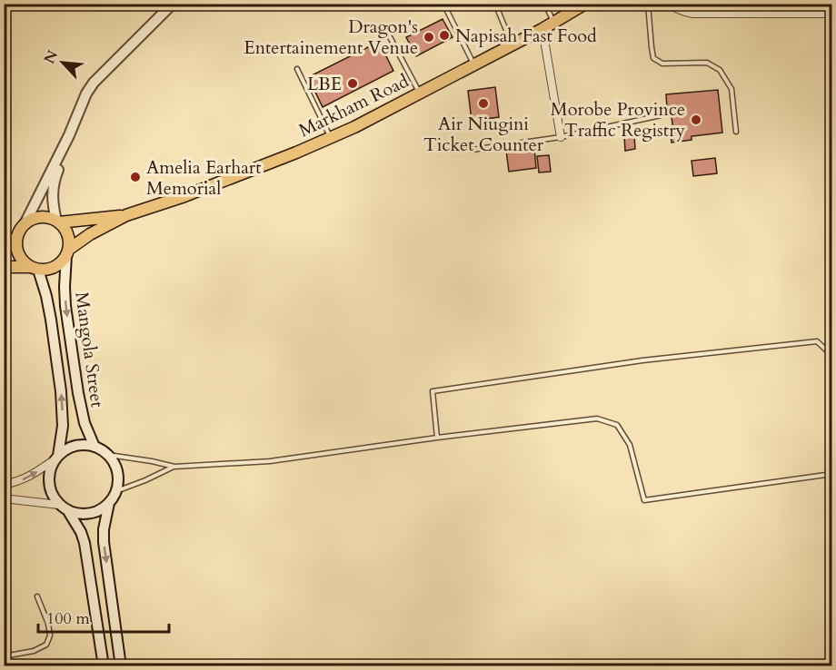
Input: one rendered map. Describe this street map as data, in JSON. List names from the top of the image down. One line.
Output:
{"streets":{"main road":["Markham Road","Mangola Street"]},"crossings":[["Markham Road","Mangola Street"]],"places":["Napisah Fast Food","Dragon's Entertainement Venue","LBE","Air Niugini Ticket Counter","Morobe Province Traffic Registry","Amelia Earhart Memorial"],"scale_bar":"100 m","north":"top left"}
